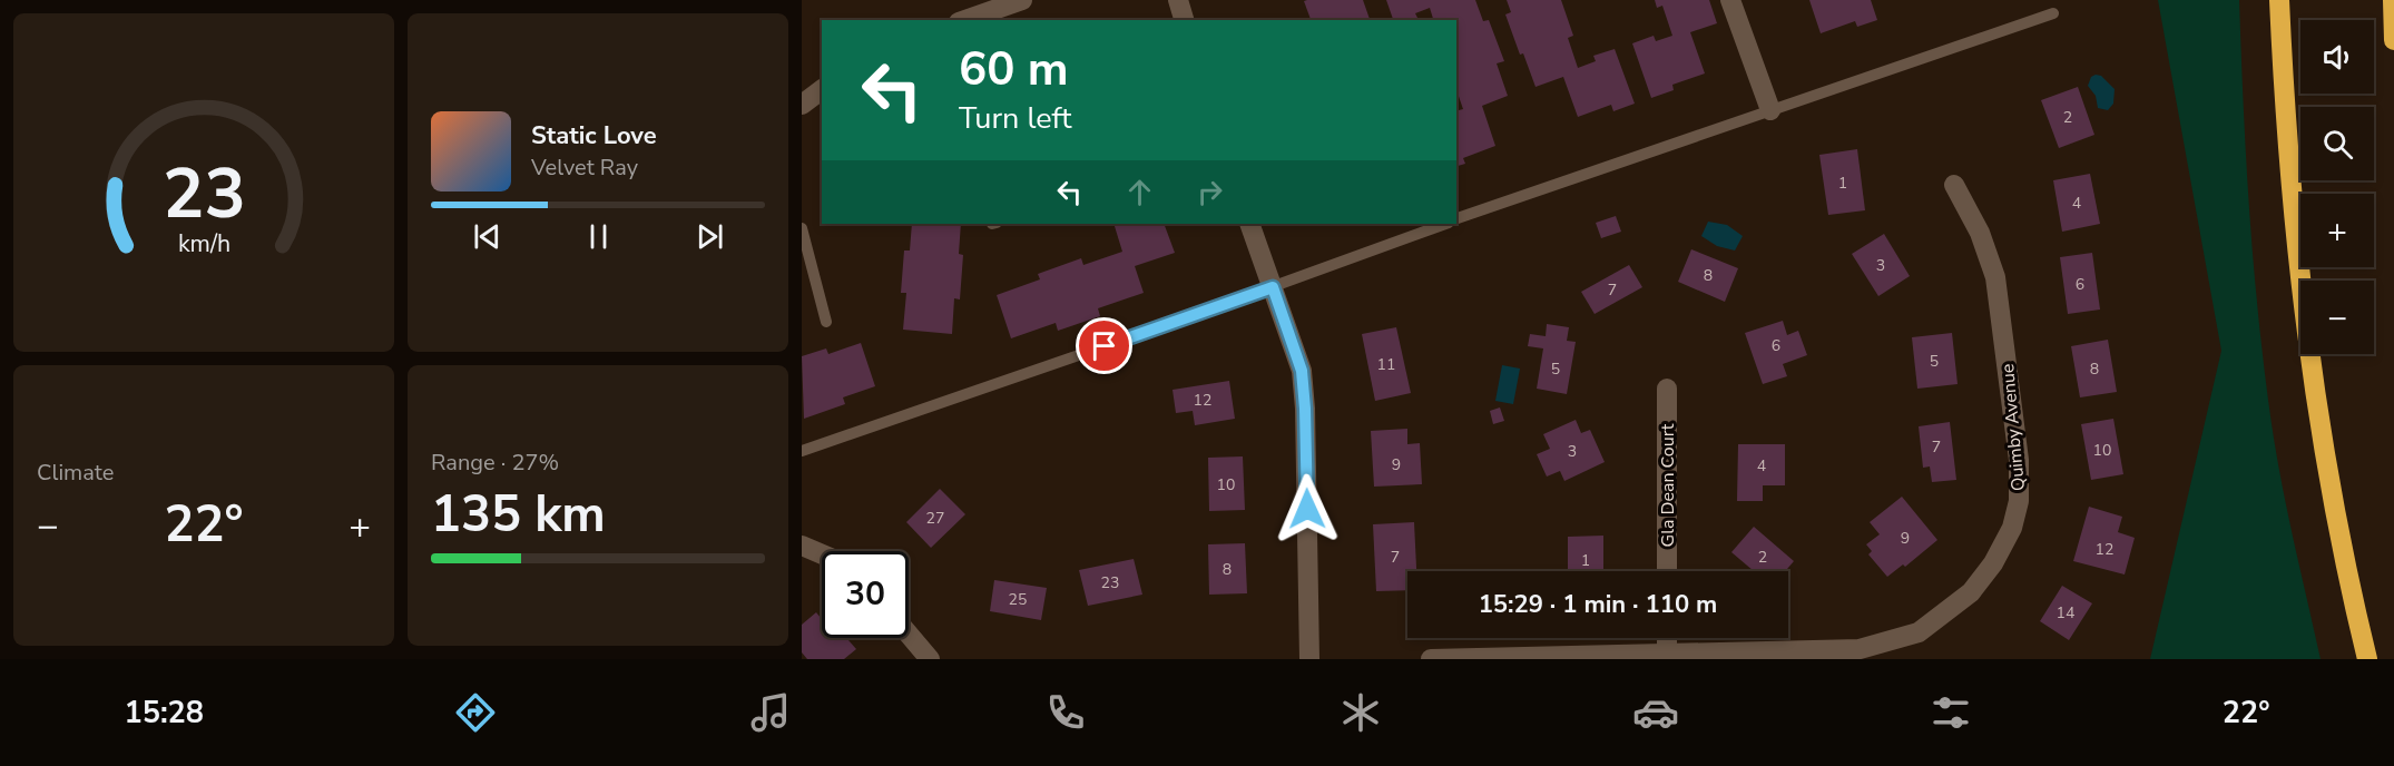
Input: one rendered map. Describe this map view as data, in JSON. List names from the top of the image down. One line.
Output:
{"streets":{"street":["Quimby Avenue","Gla Dean Court"]},"house_numbers":["2","1","4","3","8","6","7","6","5","11","5","8","12","7","10","3","9","4","10","27","9","12","7","2","1","8","23","25","14"],"page":{"map_buttons":["+","−"],"turn":["60 m","Turn left"],"song":["Static Love","Velvet Ray"],"tile":["Climate",["Range · 27%","135 km"]],"heat":["−","22°","+"],"limit":"30","trip":"15:29 · 1 min · 110 m","tabs":["15:28","22°"],"gauge":["23","km/h"]}}
